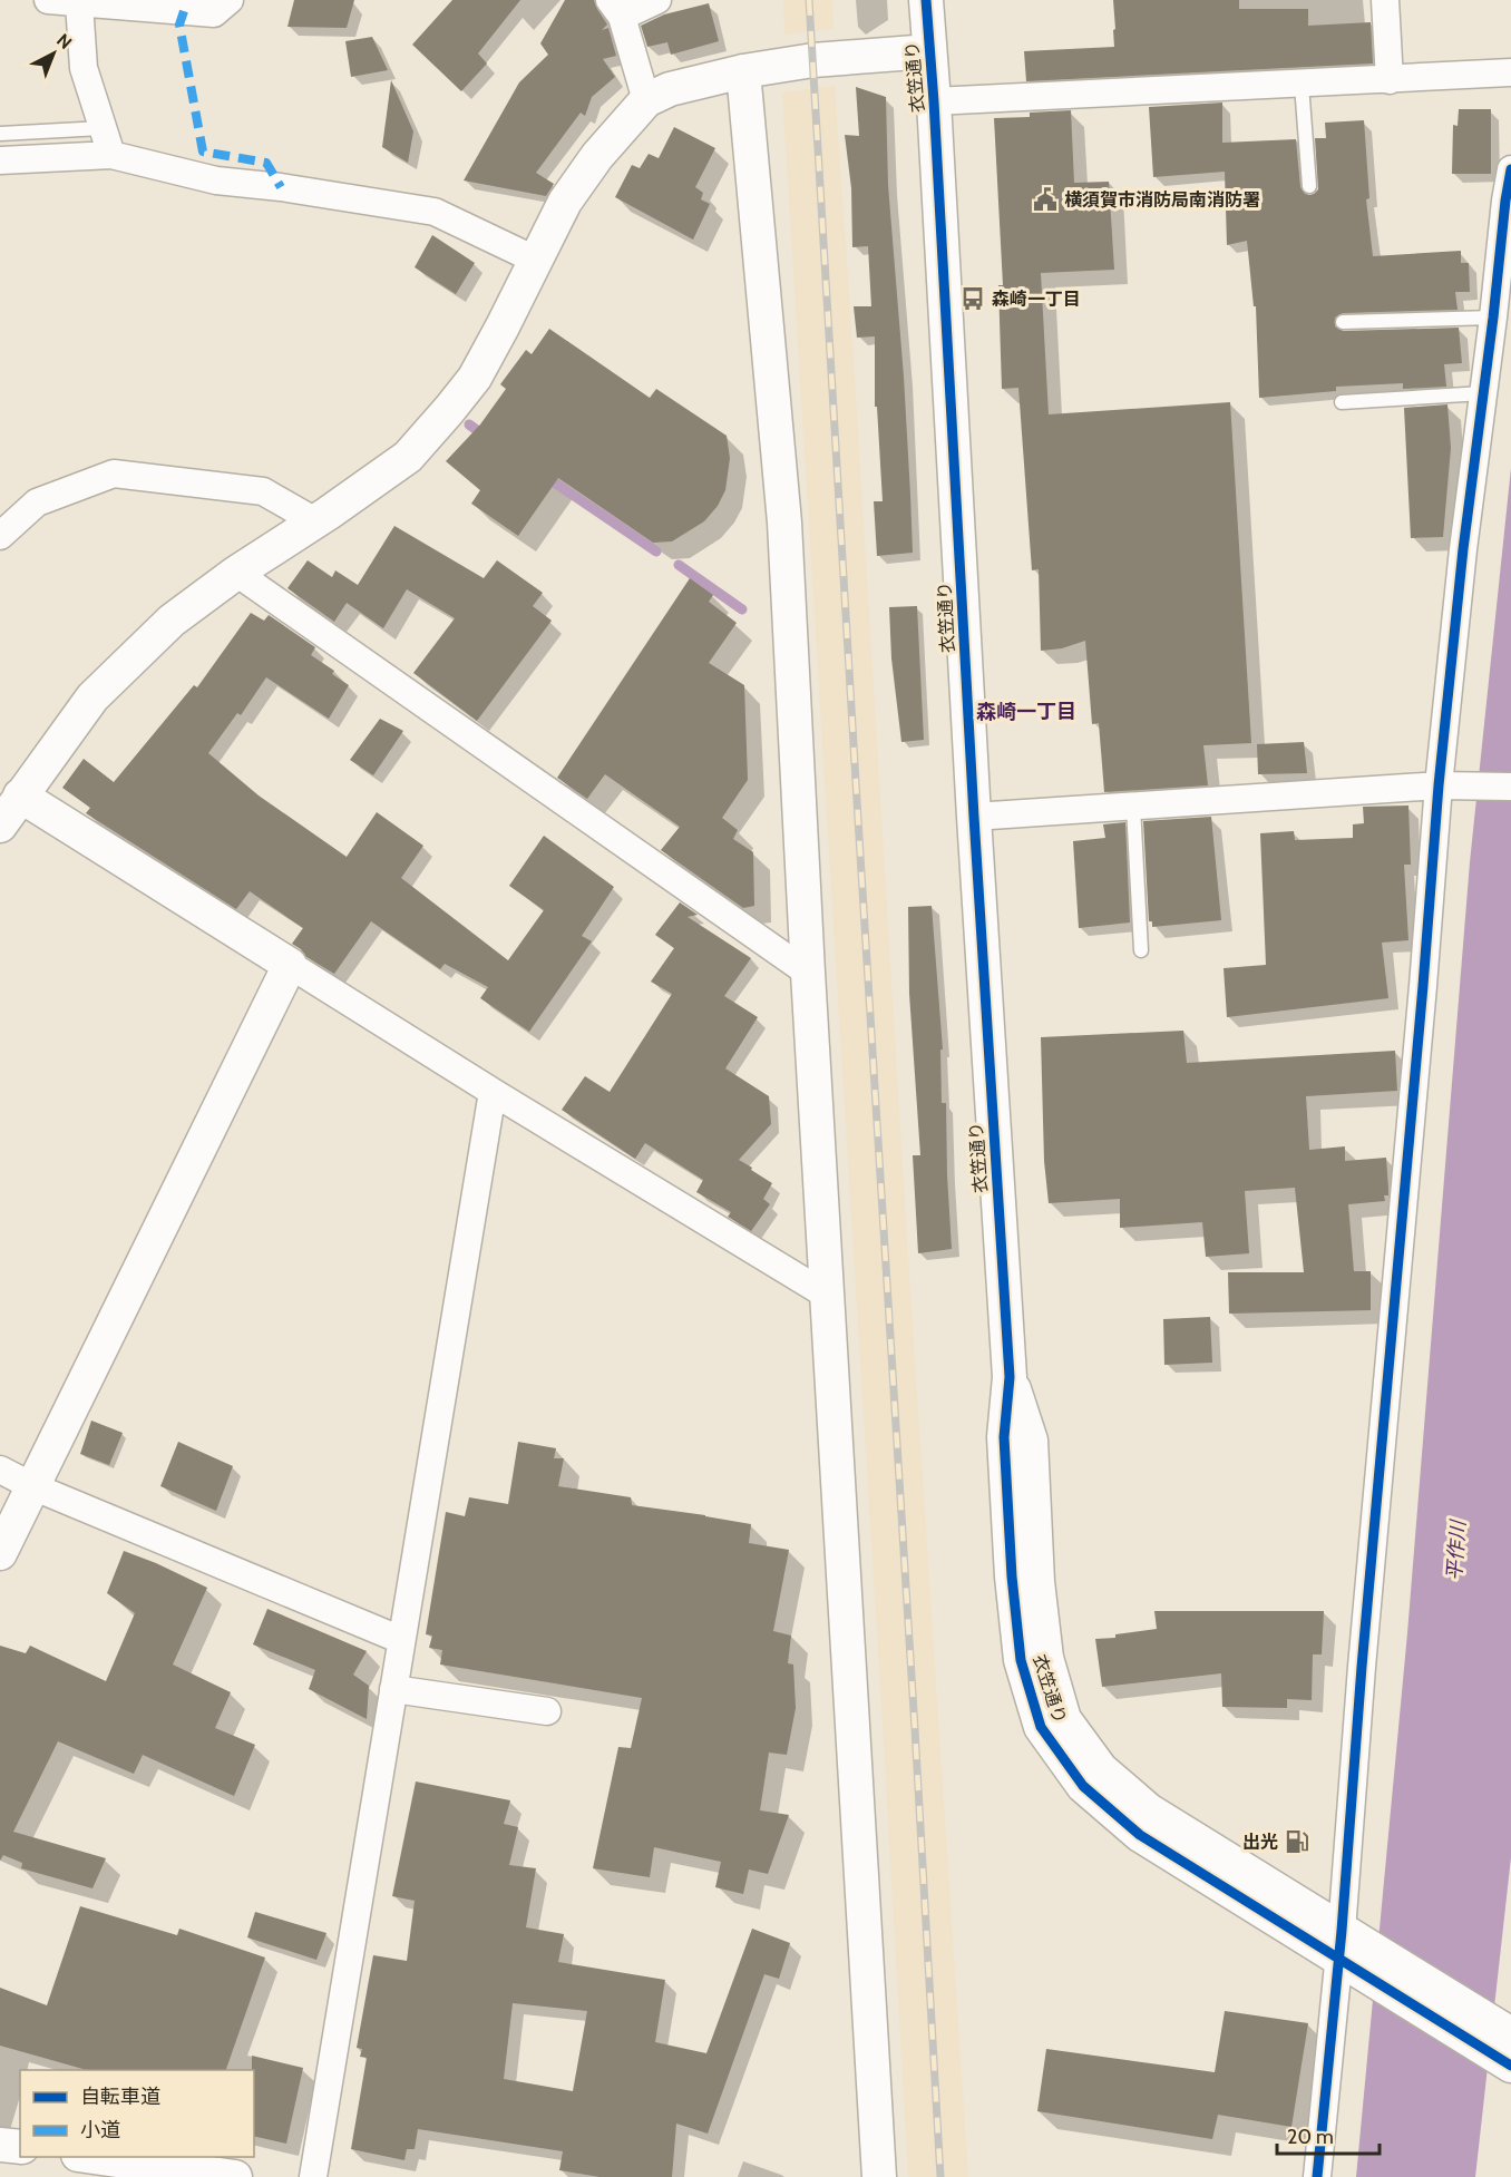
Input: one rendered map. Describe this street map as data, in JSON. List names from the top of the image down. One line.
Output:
{"streets":{"street":["衣笠通り"]},"districts":["森崎一丁目"],"water":["平作川"],"places":{"public building":["横須賀市消防局南消防署"],"bus stop":["森崎一丁目"],"fuel station":["出光"]},"legend":["自転車道","小道"],"scale_bar":"20 m","north":"top right"}
